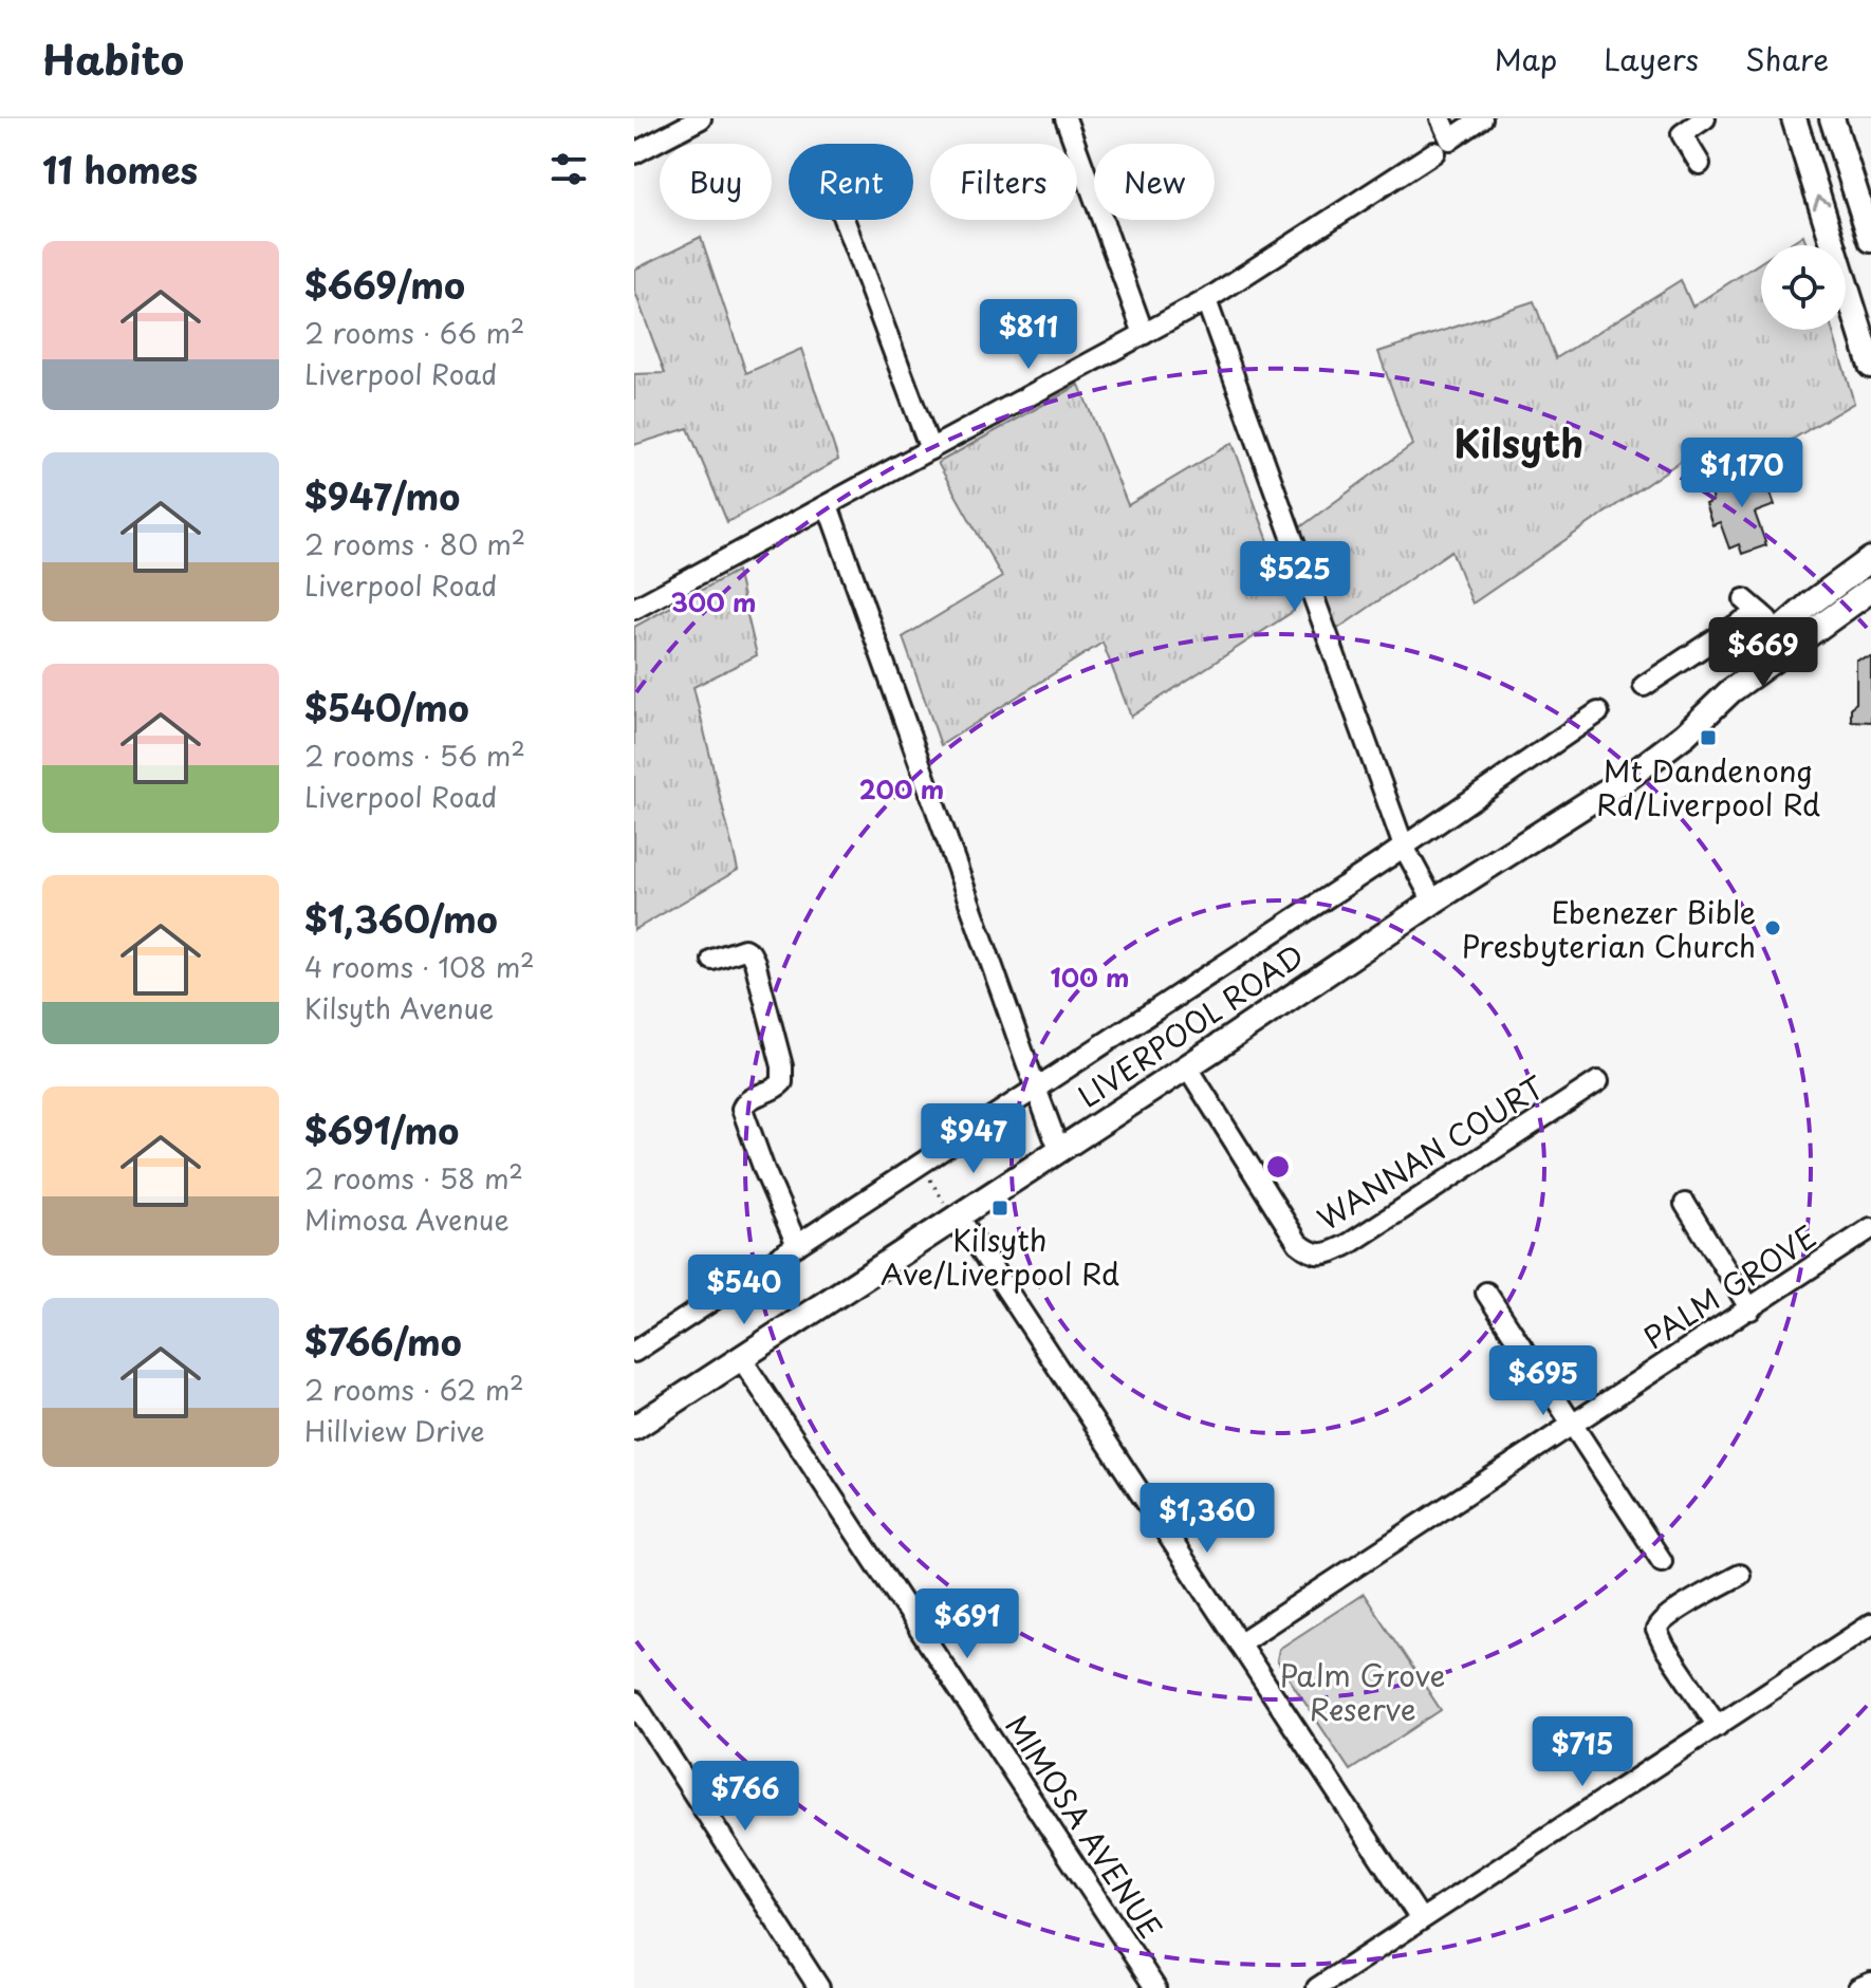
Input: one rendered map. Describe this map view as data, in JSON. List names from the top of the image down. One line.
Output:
{"streets":{"main road":["LIVERPOOL ROAD"],"street":["WANNAN COURT","PALM GROVE","MIMOSA AVENUE"]},"crossings":[["LIVERPOOL ROAD","WANNAN COURT"],["LIVERPOOL ROAD","MIMOSA AVENUE"]],"districts":["Kilsyth"],"parks":["Palm Grove Reserve"],"places":{"transit":["Mt Dandenong Rd/Liverpool Rd","Kilsyth Ave/Liverpool Rd"],"other":["Ebenezer Bible Presbyterian Church"]},"page":{"header":"Habito","nav":["Map","Layers","Share"],"heading":"11 homes","chip":["Buy","Rent","Filters","New"],"list":[{"name":"$669/mo","note":"2 rooms · 66 m² · Liverpool Road"},{"name":"$947/mo","note":"2 rooms · 80 m² · Liverpool Road"},{"name":"$540/mo","note":"2 rooms · 56 m² · Liverpool Road"},{"name":"$1,360/mo","note":"4 rooms · 108 m² · Kilsyth Avenue"},{"name":"$691/mo","note":"2 rooms · 58 m² · Mimosa Avenue"},{"name":"$766/mo","note":"2 rooms · 62 m² · Hillview Drive"}],"price":["$811","$1,170","$525","$669","$947","$540","$695","$1,360","$691","$715","$766"]},"rings":["300 m","200 m","100 m"]}
